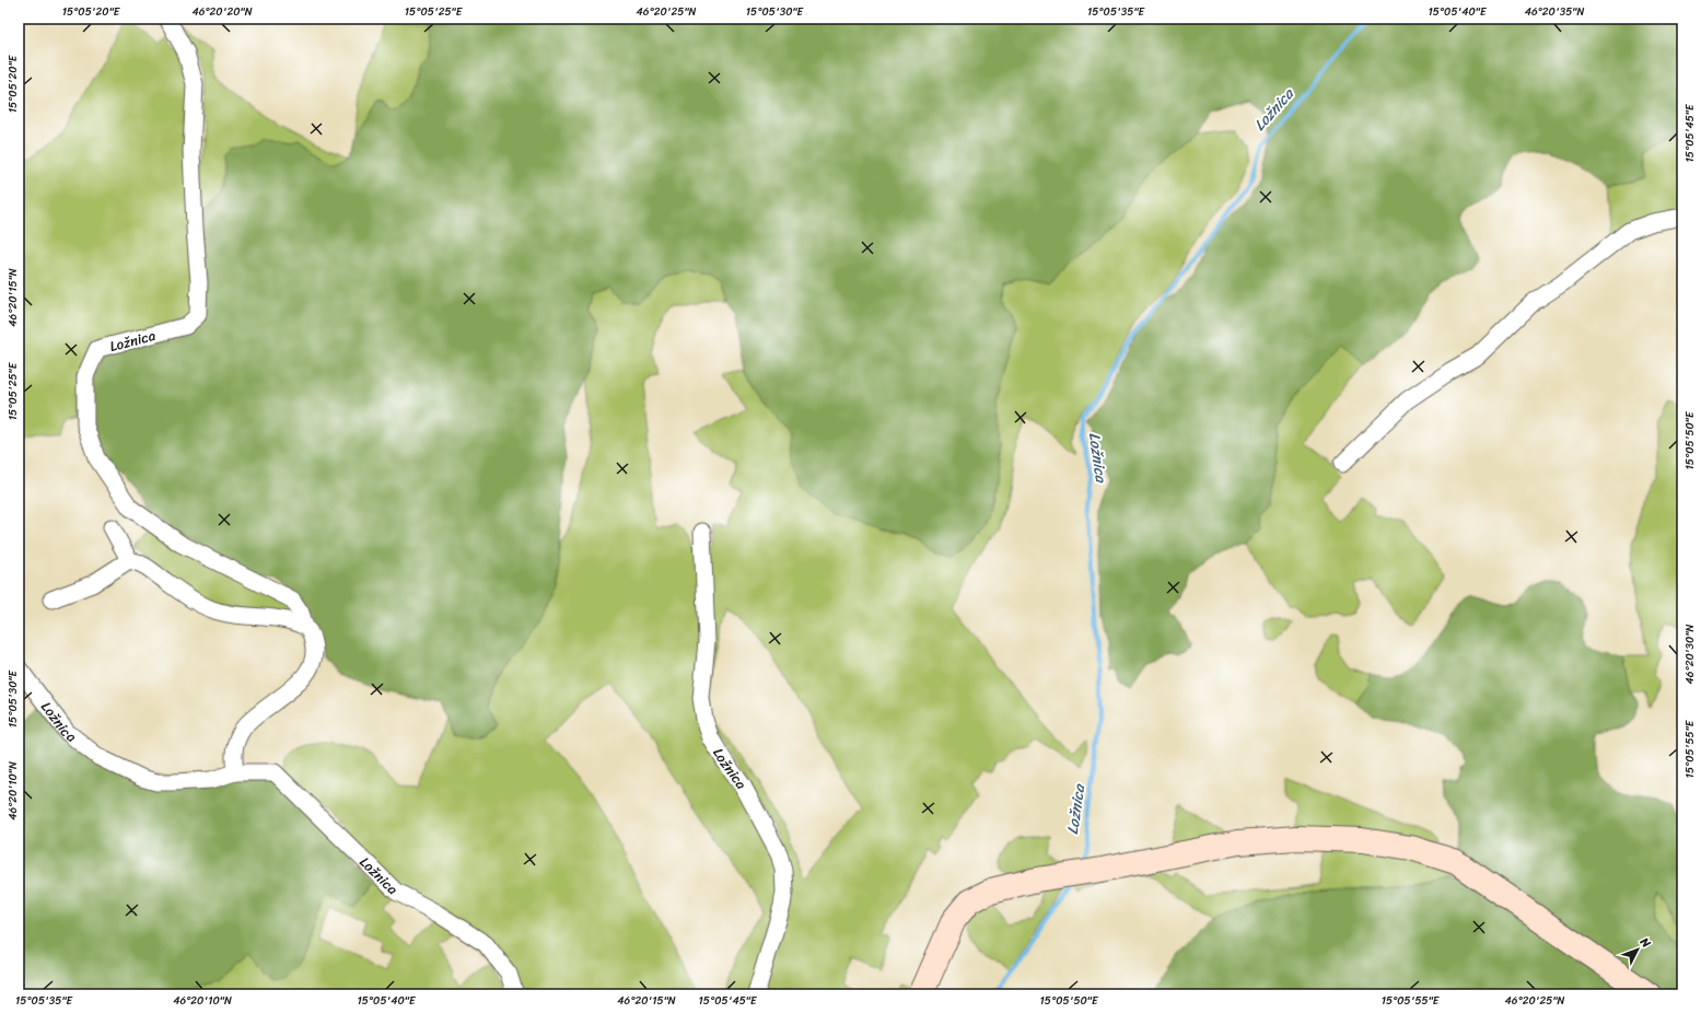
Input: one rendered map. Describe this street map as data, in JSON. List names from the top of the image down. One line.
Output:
{"streets":{"street":["Ložnica"]},"water":["Ložnica"],"north":"top right","coordinates":["15°05'20\"E","46°20'20\"N","15°05'25\"E","46°20'25\"N","15°05'30\"E","15°05'35\"E","15°05'40\"E","46°20'35\"N","15°05'45\"E","46°20'15\"N","15°05'50\"E","46°20'30\"N","15°05'55\"E","46°20'10\"N"]}
